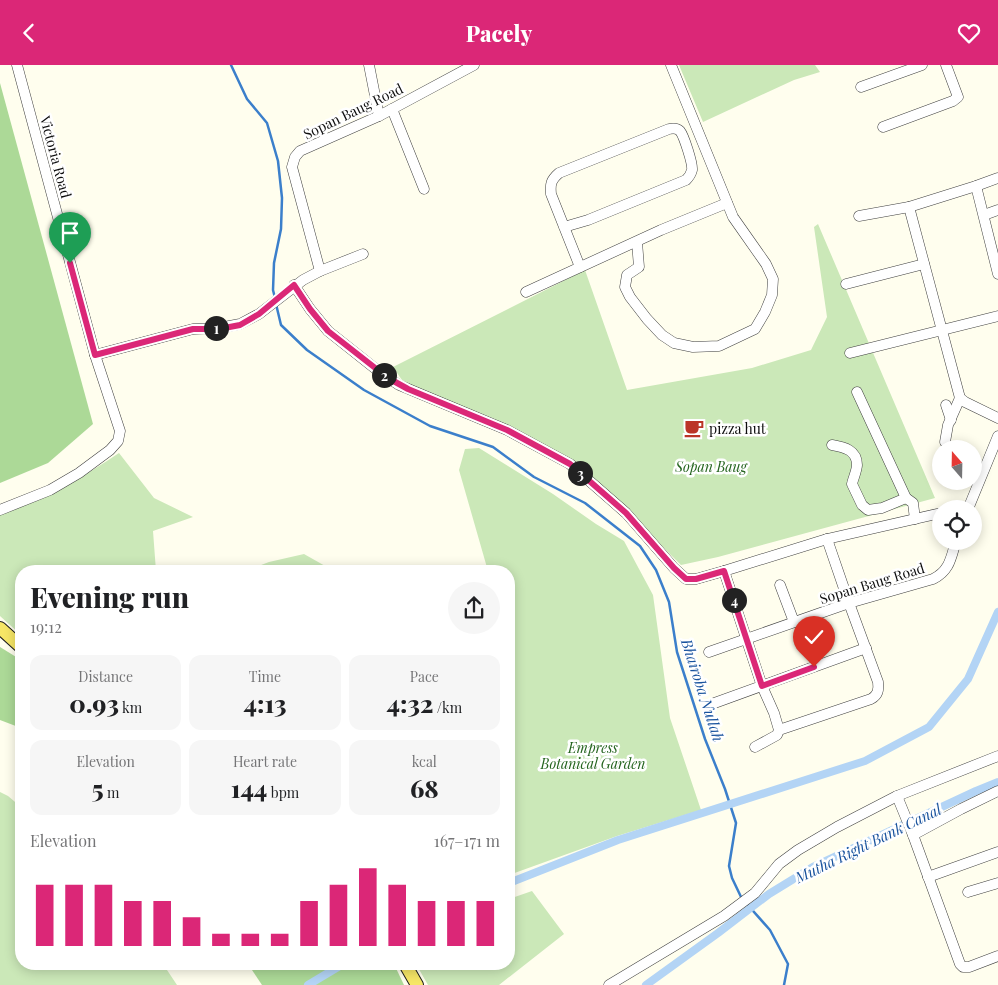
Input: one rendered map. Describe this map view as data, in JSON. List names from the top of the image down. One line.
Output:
{"streets":{"street":["Sopan Baug Road","Victoria Road"]},"water":["Bhairoba Nullah","Mutha Right Bank Canal"],"parks":["Sopan Baug","Empress Botanical Garden"],"places":{"cafe":["pizza hut"]},"north":"top","page":{"header":"Pacely","pins":["1","2","3","4"],"heading":["Evening run","19:12"],"stats":[["Distance","0.93 km"],["Time","4:13"],["Pace","4:32 /km"],["Elevation","5 m"],["Heart rate","144 bpm"],["kcal","68"]],"chart":["Elevation","167–171 m"]}}
